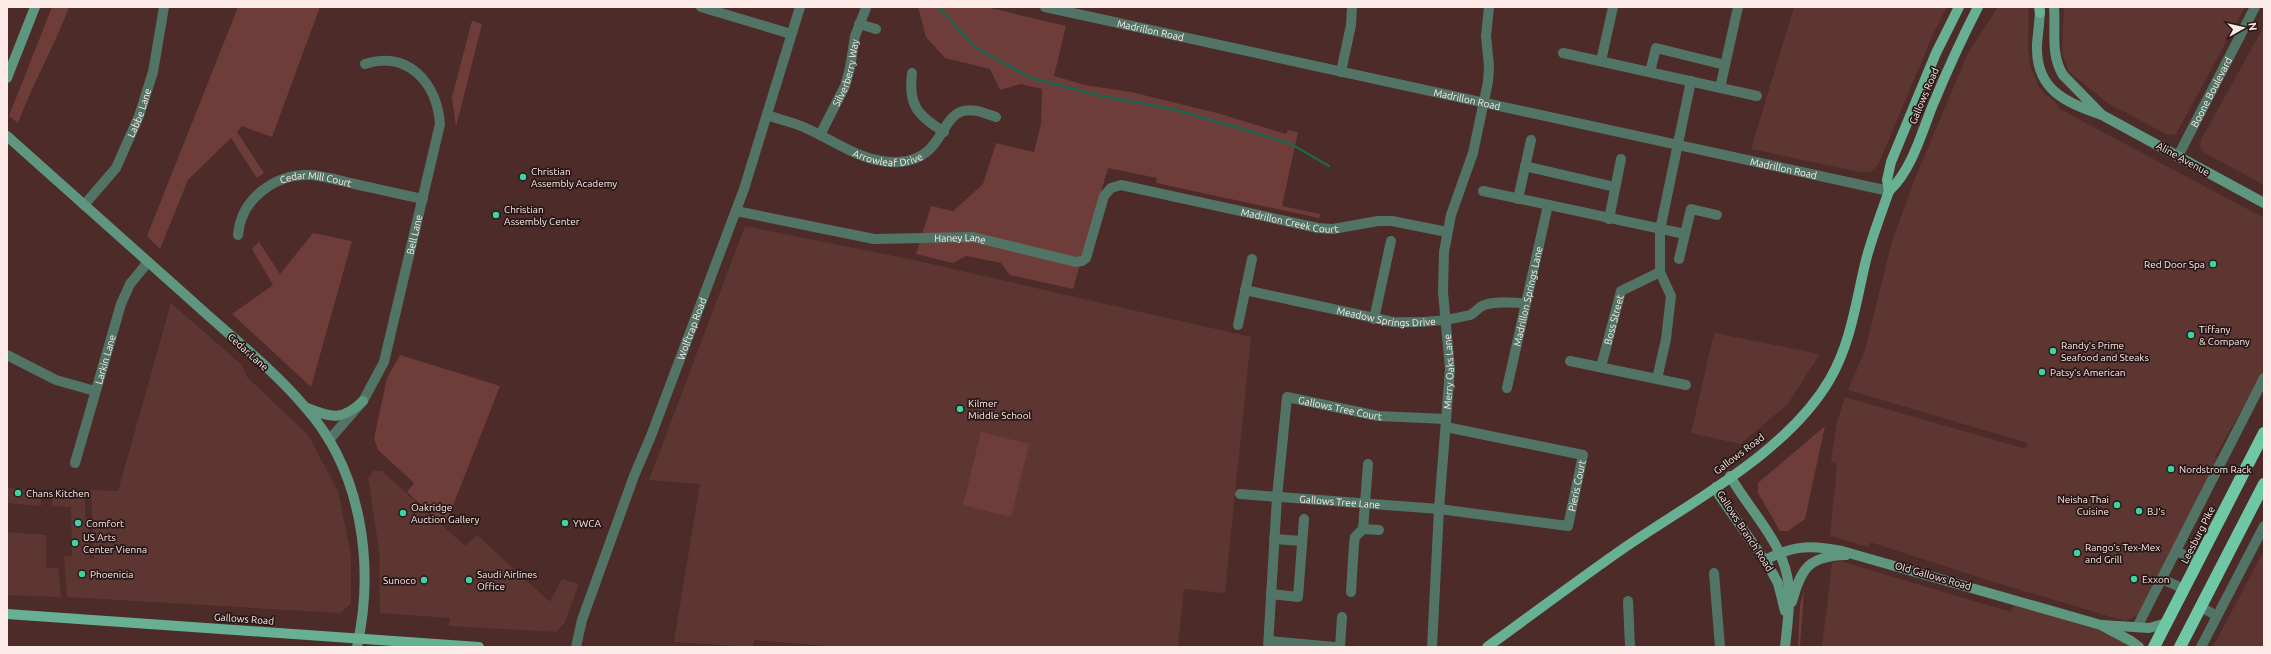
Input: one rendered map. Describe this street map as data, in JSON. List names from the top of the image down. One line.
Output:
{"streets":{"highway":["Leesburg Pike"],"main road":["Gallows Road"],"street":["Madrillon Road","Silverberry Way","Boone Boulevard","Labbe Lane","Arrowleaf Drive","Aline Avenue","Cedar Mill Court","Madrillon Creek Court","Bell Lane","Haney Lane","Madrillon Springs Lane","Meadow Springs Drive","Boss Street","Wolftrap Road","Cedar Lane","Larkin Lane","Merry Oaks Lane","Gallows Tree Court","Pieris Court","Gallows Tree Lane","Gallows Branch Road","Old Gallows Road"]},"crossings":[["Madrillon Road","Gallows Road"],["Madrillon Road","Merry Oaks Lane"],["Silverberry Way","Arrowleaf Drive"],["Boone Boulevard","Aline Avenue"],["Gallows Road","Cedar Lane"],["Gallows Road","Gallows Branch Road"],["Labbe Lane","Cedar Lane"],["Arrowleaf Drive","Wolftrap Road"],["Cedar Mill Court","Bell Lane"],["Madrillon Creek Court","Haney Lane"],["Madrillon Creek Court","Merry Oaks Lane"],["Bell Lane","Cedar Lane"],["Haney Lane","Wolftrap Road"],["Madrillon Springs Lane","Meadow Springs Drive"],["Meadow Springs Drive","Merry Oaks Lane"],["Cedar Lane","Larkin Lane"],["Merry Oaks Lane","Gallows Tree Court"],["Merry Oaks Lane","Pieris Court"],["Merry Oaks Lane","Gallows Tree Lane"],["Gallows Tree Court","Pieris Court"],["Gallows Tree Court","Gallows Tree Lane"],["Pieris Court","Gallows Tree Lane"],["Gallows Branch Road","Old Gallows Road"],["Leesburg Pike","Old Gallows Road"]],"places":["Christian Assembly Academy","Christian Assembly Center","Red Door Spa","Tiffany & Company","Randy's Prime Seafood and Steaks","Patsy's American","Kilmer Middle School","Nordstrom Rack","Chans Kitchen","Neisha Thai Cuisine","BJ's","Oakridge Auction Gallery","Comfort","YWCA","US Arts Center Vienna","Rango's Tex-Mex and Grill","Phoenicia","Exxon","Sunoco","Saudi Airlines Office"],"north":"right"}
